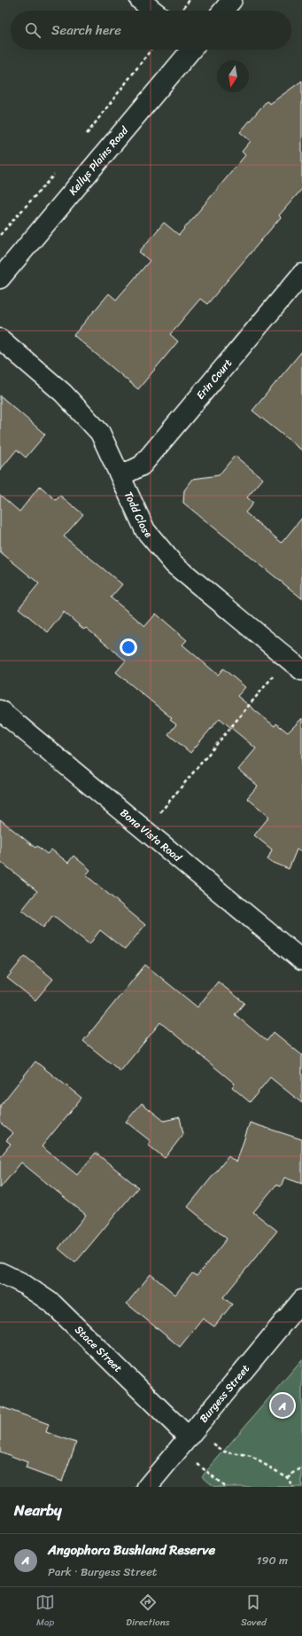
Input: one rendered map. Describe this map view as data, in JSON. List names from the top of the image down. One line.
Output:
{"streets":{"street":["Kellys Plains Road","Erin Court","Todd Close","Bona Vista Road","Stace Street","Burgess Street"]},"crossings":[["Erin Court","Todd Close"],["Stace Street","Burgess Street"]],"north":"bottom","page":{"search":"Search here","pins":"A","heading":"Nearby","list":[{"mark":"A","name":"Angophora Bushland Reserve","note":"Park · Burgess Street","value":"190 m"}],"nav":["Map","Directions","Saved"]}}
